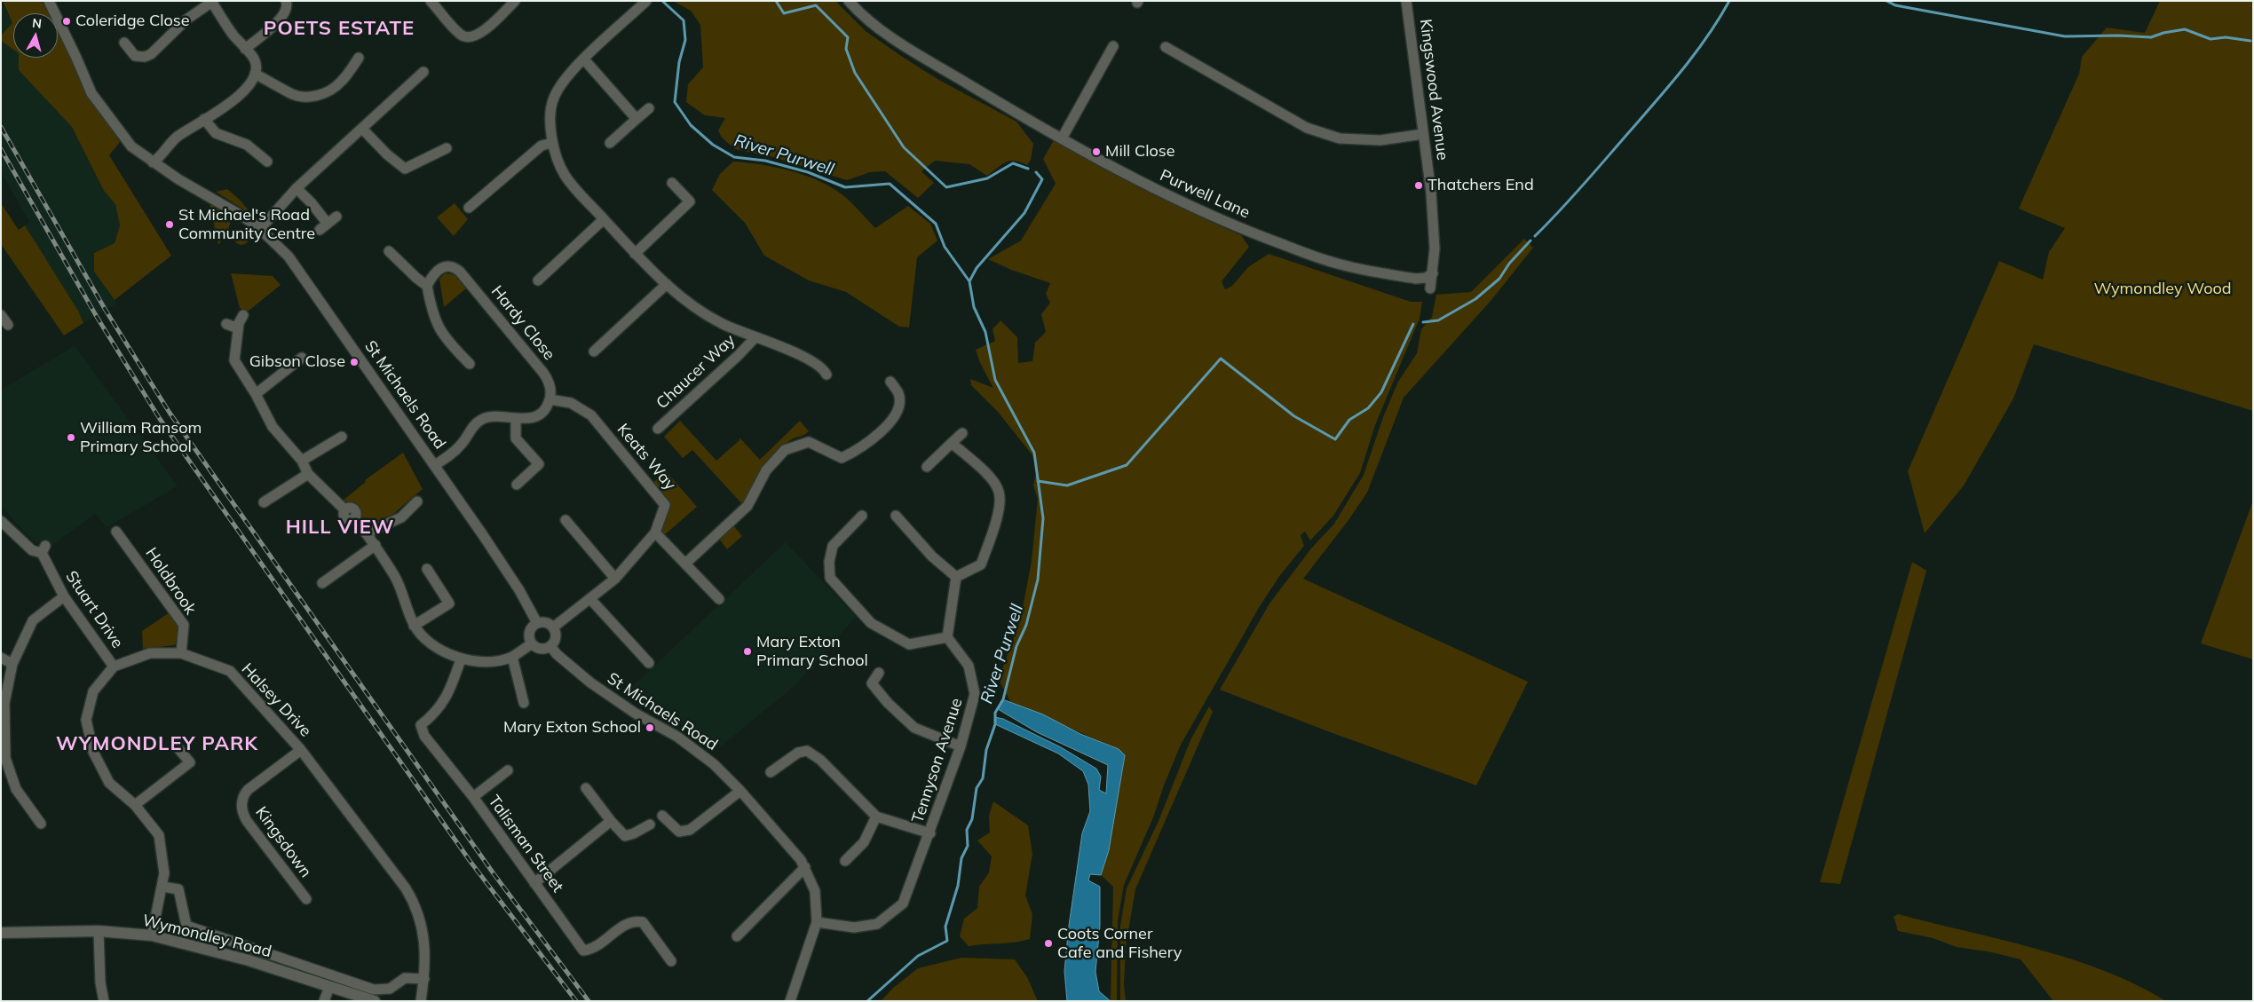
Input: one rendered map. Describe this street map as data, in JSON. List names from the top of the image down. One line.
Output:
{"streets":{"street":["Kingswood Avenue","Purwell Lane","Hardy Close","Chaucer Way","St Michaels Road","Keats Way","Holdbrook","Stuart Drive","Halsey Drive","Tennyson Avenue","Kingsdown","Talisman Street","Wymondley Road"]},"crossings":[["Kingswood Avenue","Purwell Lane"],["Hardy Close","Keats Way"],["St Michaels Road","Keats Way"],["St Michaels Road","Tennyson Avenue"],["Holdbrook","Halsey Drive"],["Stuart Drive","Halsey Drive"],["Halsey Drive","Kingsdown"],["Halsey Drive","Wymondley Road"]],"districts":["POETS ESTATE","HILL VIEW","WYMONDLEY PARK"],"water":["River Purwell"],"parks":["Wymondley Wood"],"places":["Coleridge Close","Mill Close","Thatchers End","St Michael's Road Community Centre","Gibson Close","William Ransom Primary School","Mary Exton Primary School","Mary Exton School","Coots Corner Cafe and Fishery"],"north":"top"}
